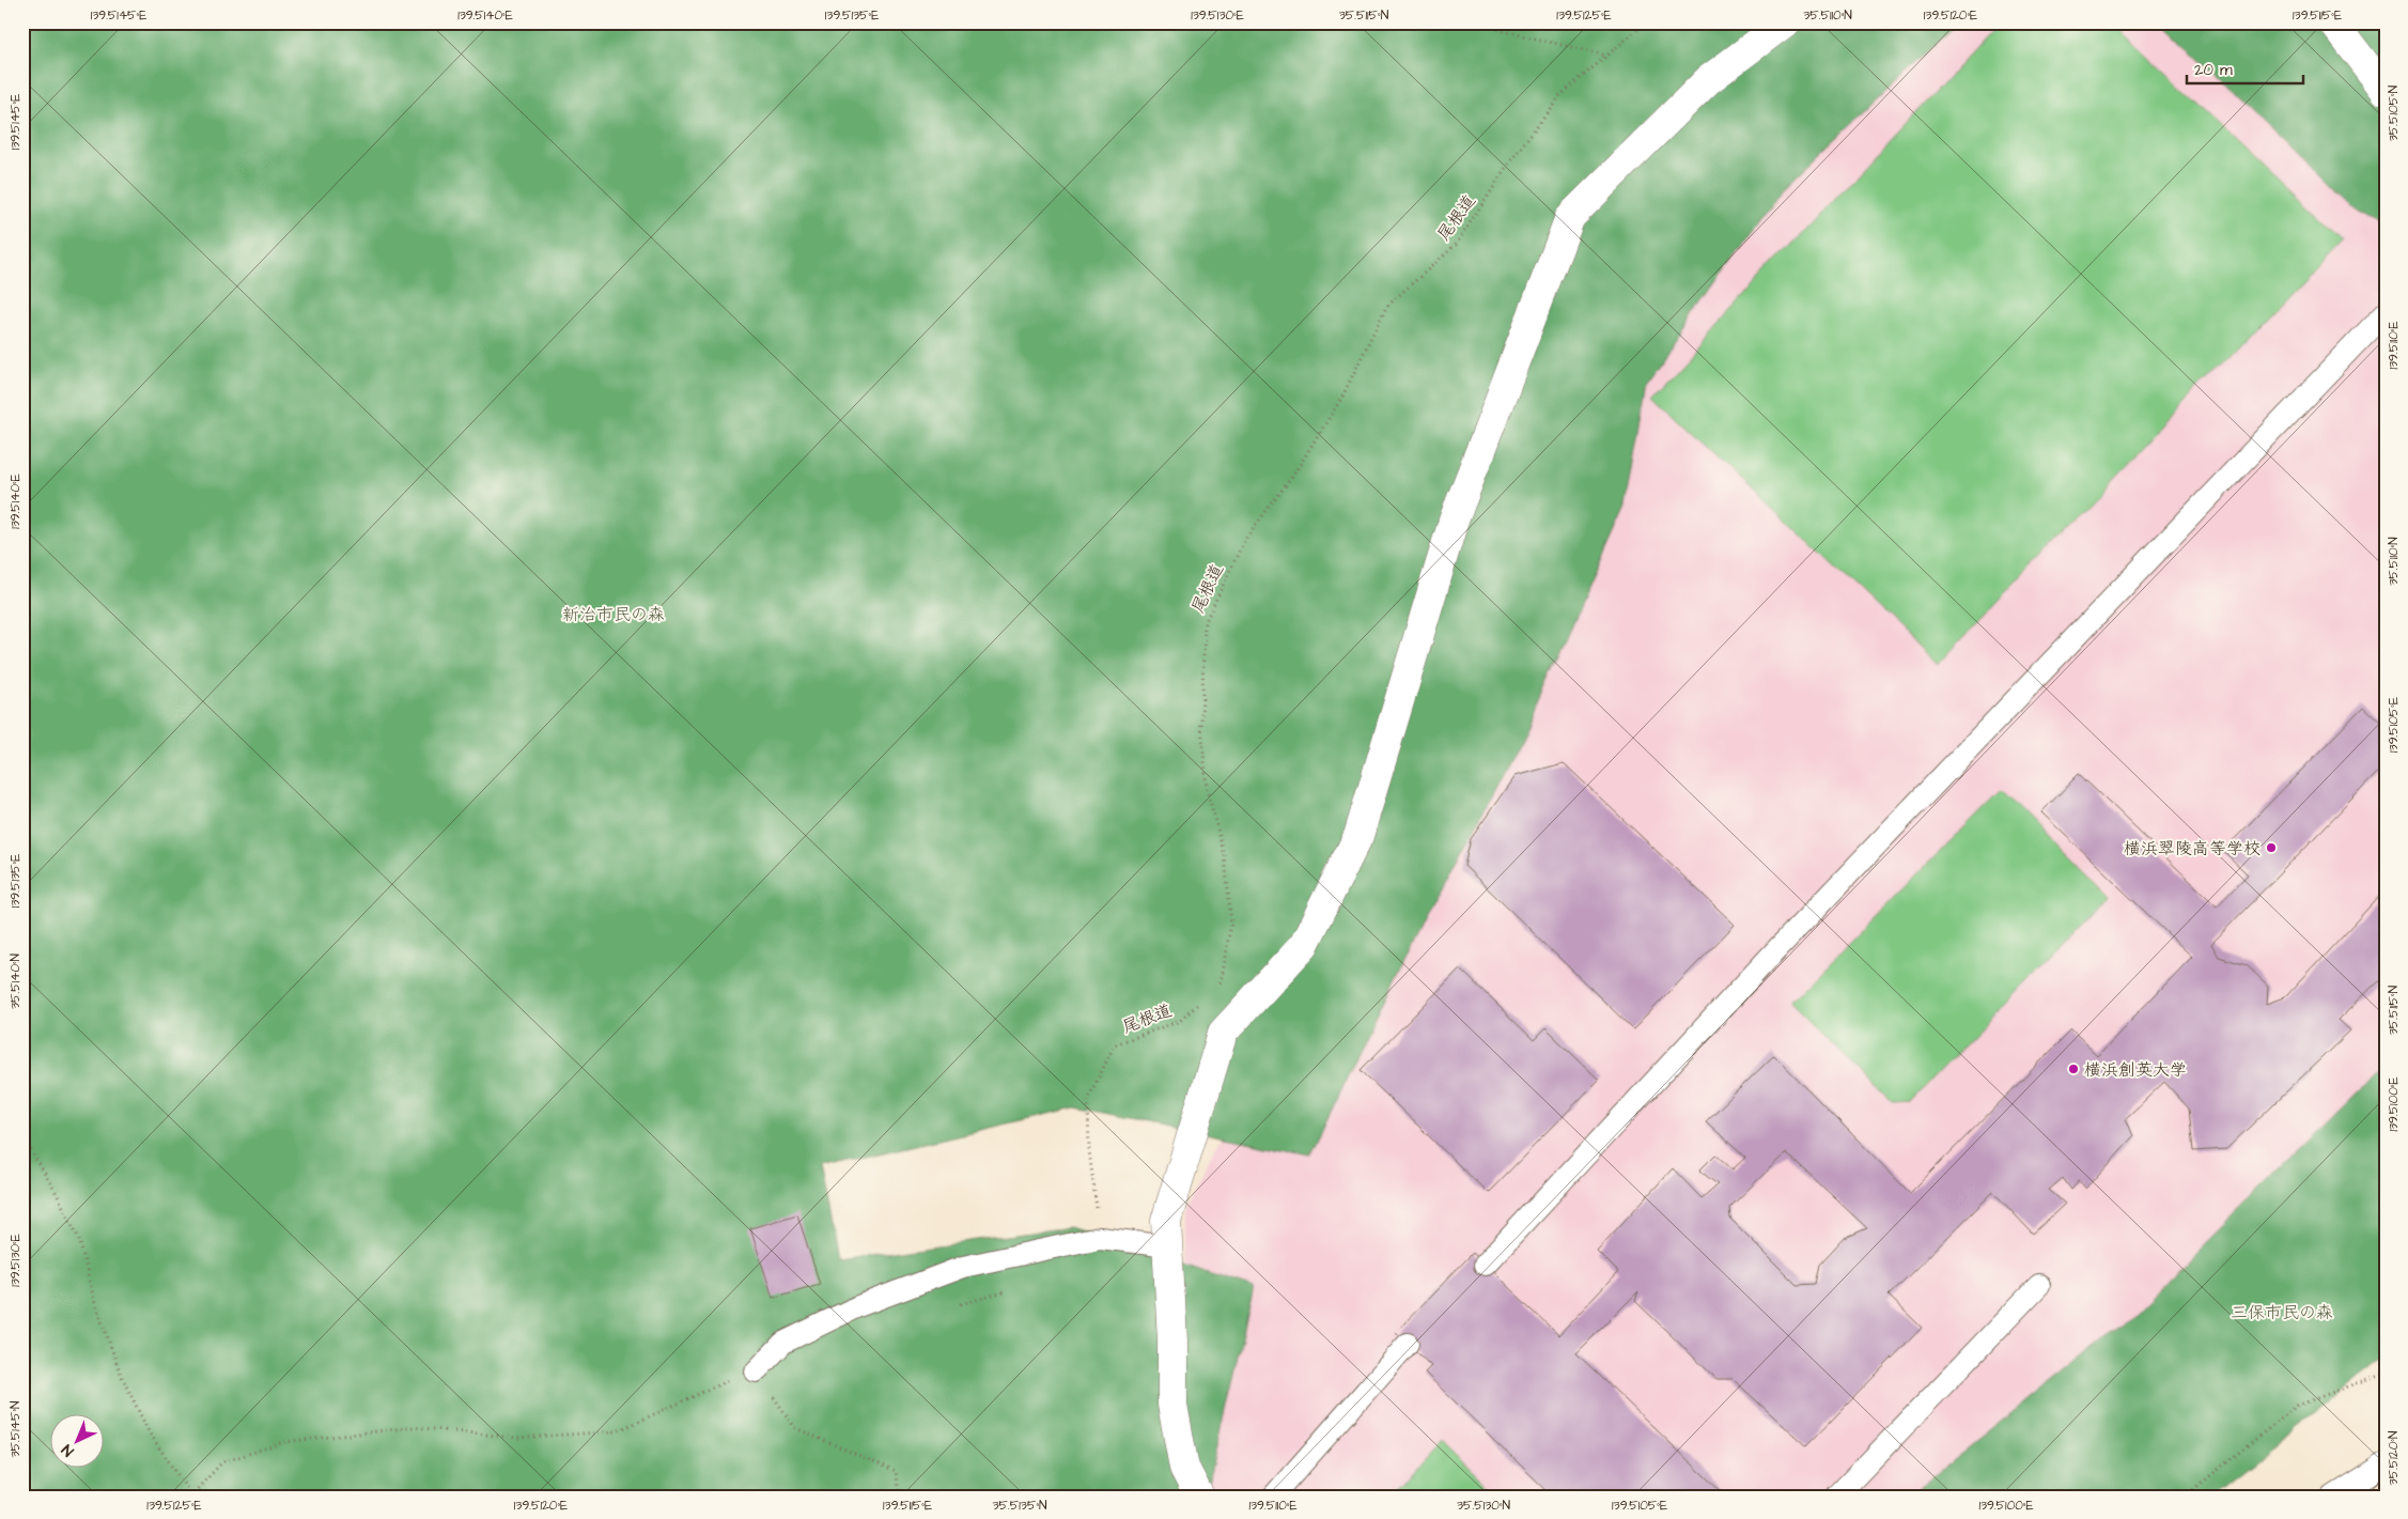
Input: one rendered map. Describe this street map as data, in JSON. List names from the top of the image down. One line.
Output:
{"streets":{"path":["尾根道"]},"parks":["新治市民の森","三保市民の森"],"places":["横浜翠陵高等学校","横浜創英大学"],"scale_bar":"20 m","north":"bottom left","coordinates":["139.5145°E","139.5140°E","139.5135°E","139.5130°E","35.5115°N","139.5125°E","35.5110°N","139.5120°E","139.5115°E","35.5105°N","139.5110°E","139.5105°E","35.5140°N","139.5100°E","35.5145°N","35.5120°N","35.5135°N","35.5130°N"]}
